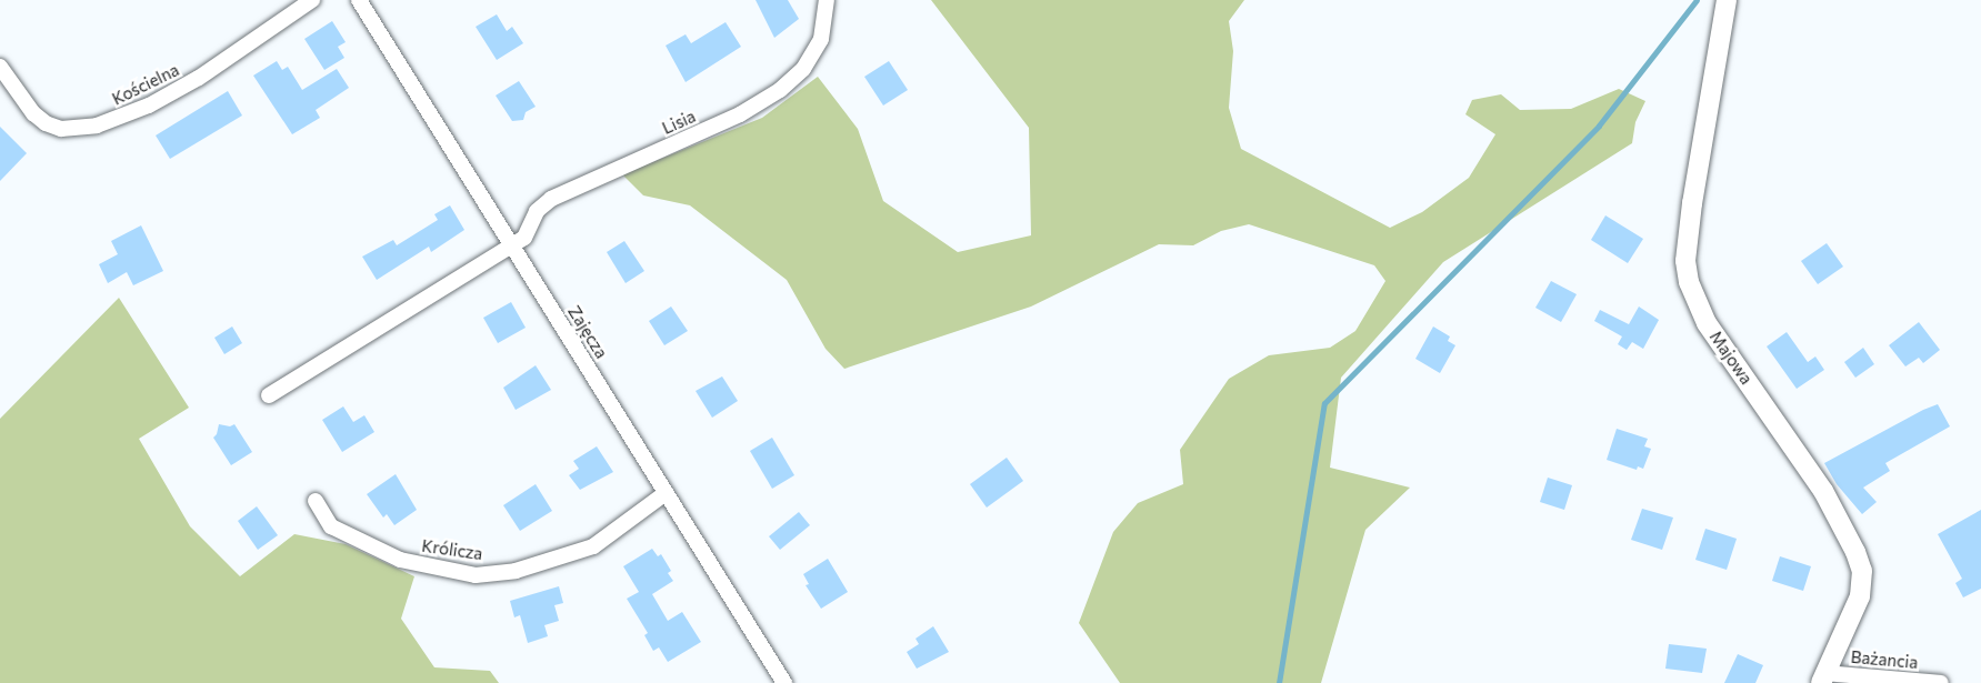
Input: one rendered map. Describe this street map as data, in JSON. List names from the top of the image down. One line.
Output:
{"streets":{"street":["Kościelna","Lisia","Zajęcza","Majowa","Królicza","Bażancia"]},"crossings":[["Lisia","Zajęcza"],["Zajęcza","Królicza"],["Majowa","Bażancia"]]}
